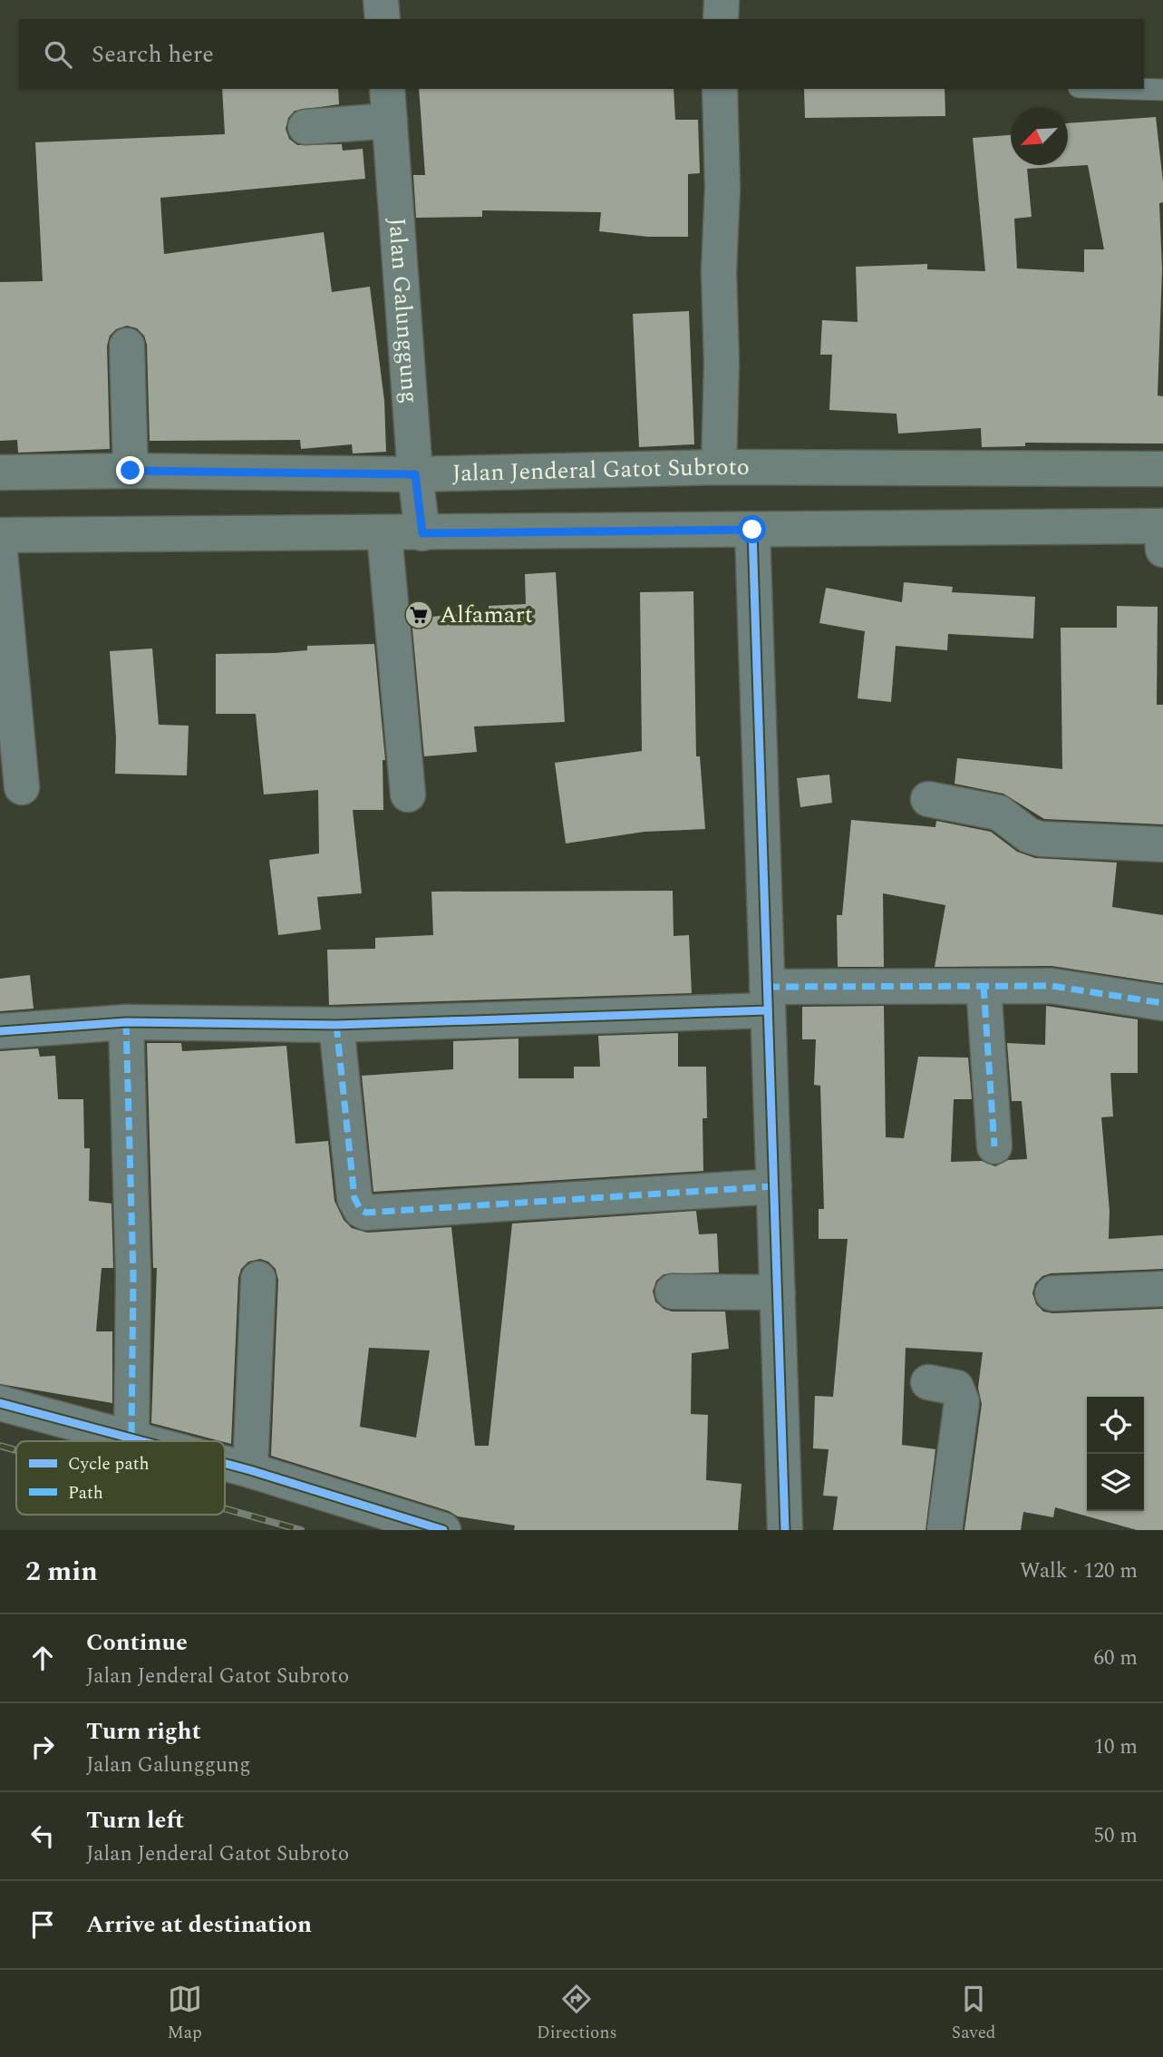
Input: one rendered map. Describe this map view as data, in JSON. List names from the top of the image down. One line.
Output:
{"streets":{"main road":["Jalan Jenderal Gatot Subroto"],"street":["Jalan Galunggung"]},"crossings":[["Jalan Galunggung","Jalan Jenderal Gatot Subroto"]],"places":{"supermarket":["Alfamart"]},"legend":["Cycle path","Path"],"north":"bottom left","page":{"search":"Search here","heading":["2 min","Walk · 120 m"],"list":[["Continue","Jalan Jenderal Gatot Subroto","60 m"],["Turn right","Jalan Galunggung","10 m"],["Turn left","Jalan Jenderal Gatot Subroto","50 m"],"Arrive at destination"],"nav":["Map","Directions","Saved"]}}
